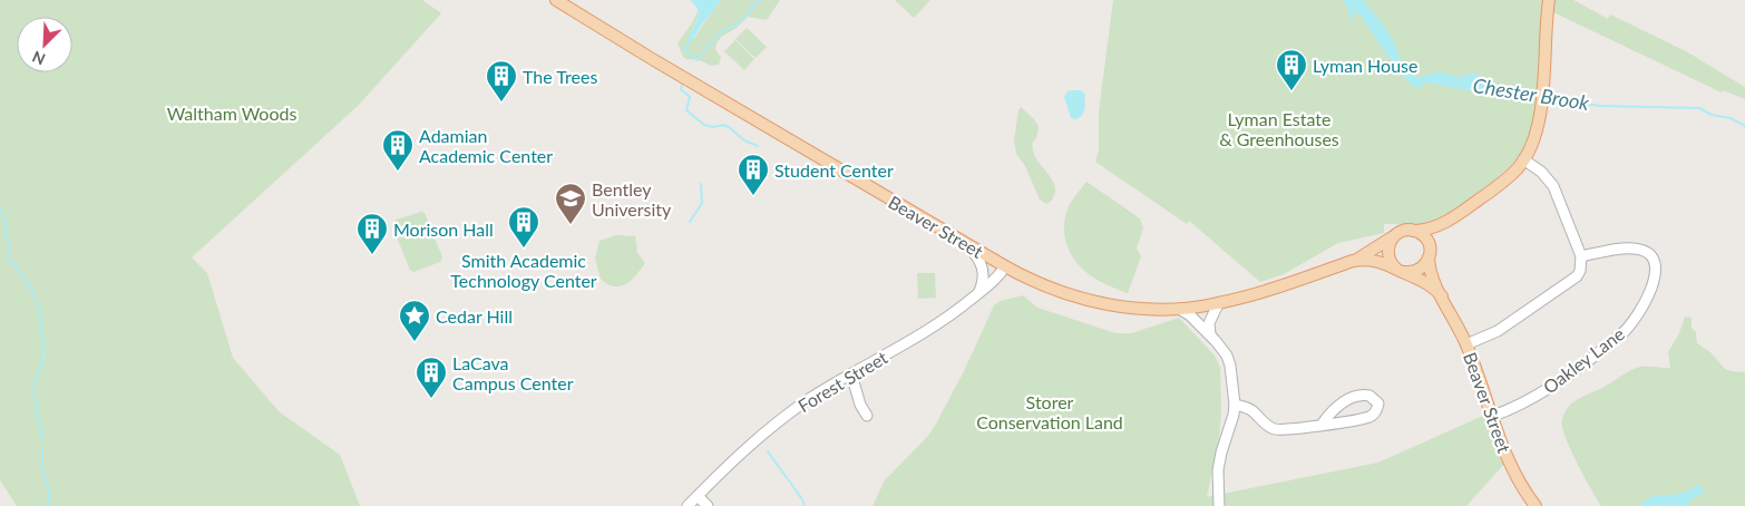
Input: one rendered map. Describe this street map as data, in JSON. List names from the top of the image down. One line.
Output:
{"streets":{"main road":["Beaver Street"],"street":["Oakley Lane","Forest Street"]},"crossings":[["Beaver Street","Oakley Lane"],["Beaver Street","Forest Street"]],"water":["Chester Brook"],"parks":["Waltham Woods","Lyman Estate & Greenhouses","Storer Conservation Land"],"places":{"building":["Lyman House","The Trees","Adamian Academic Center","Student Center","Smith Academic Technology Center","Morison Hall","LaCava Campus Center"],"school or university":["Bentley University"],"place":["Cedar Hill"]},"north":"bottom left"}
